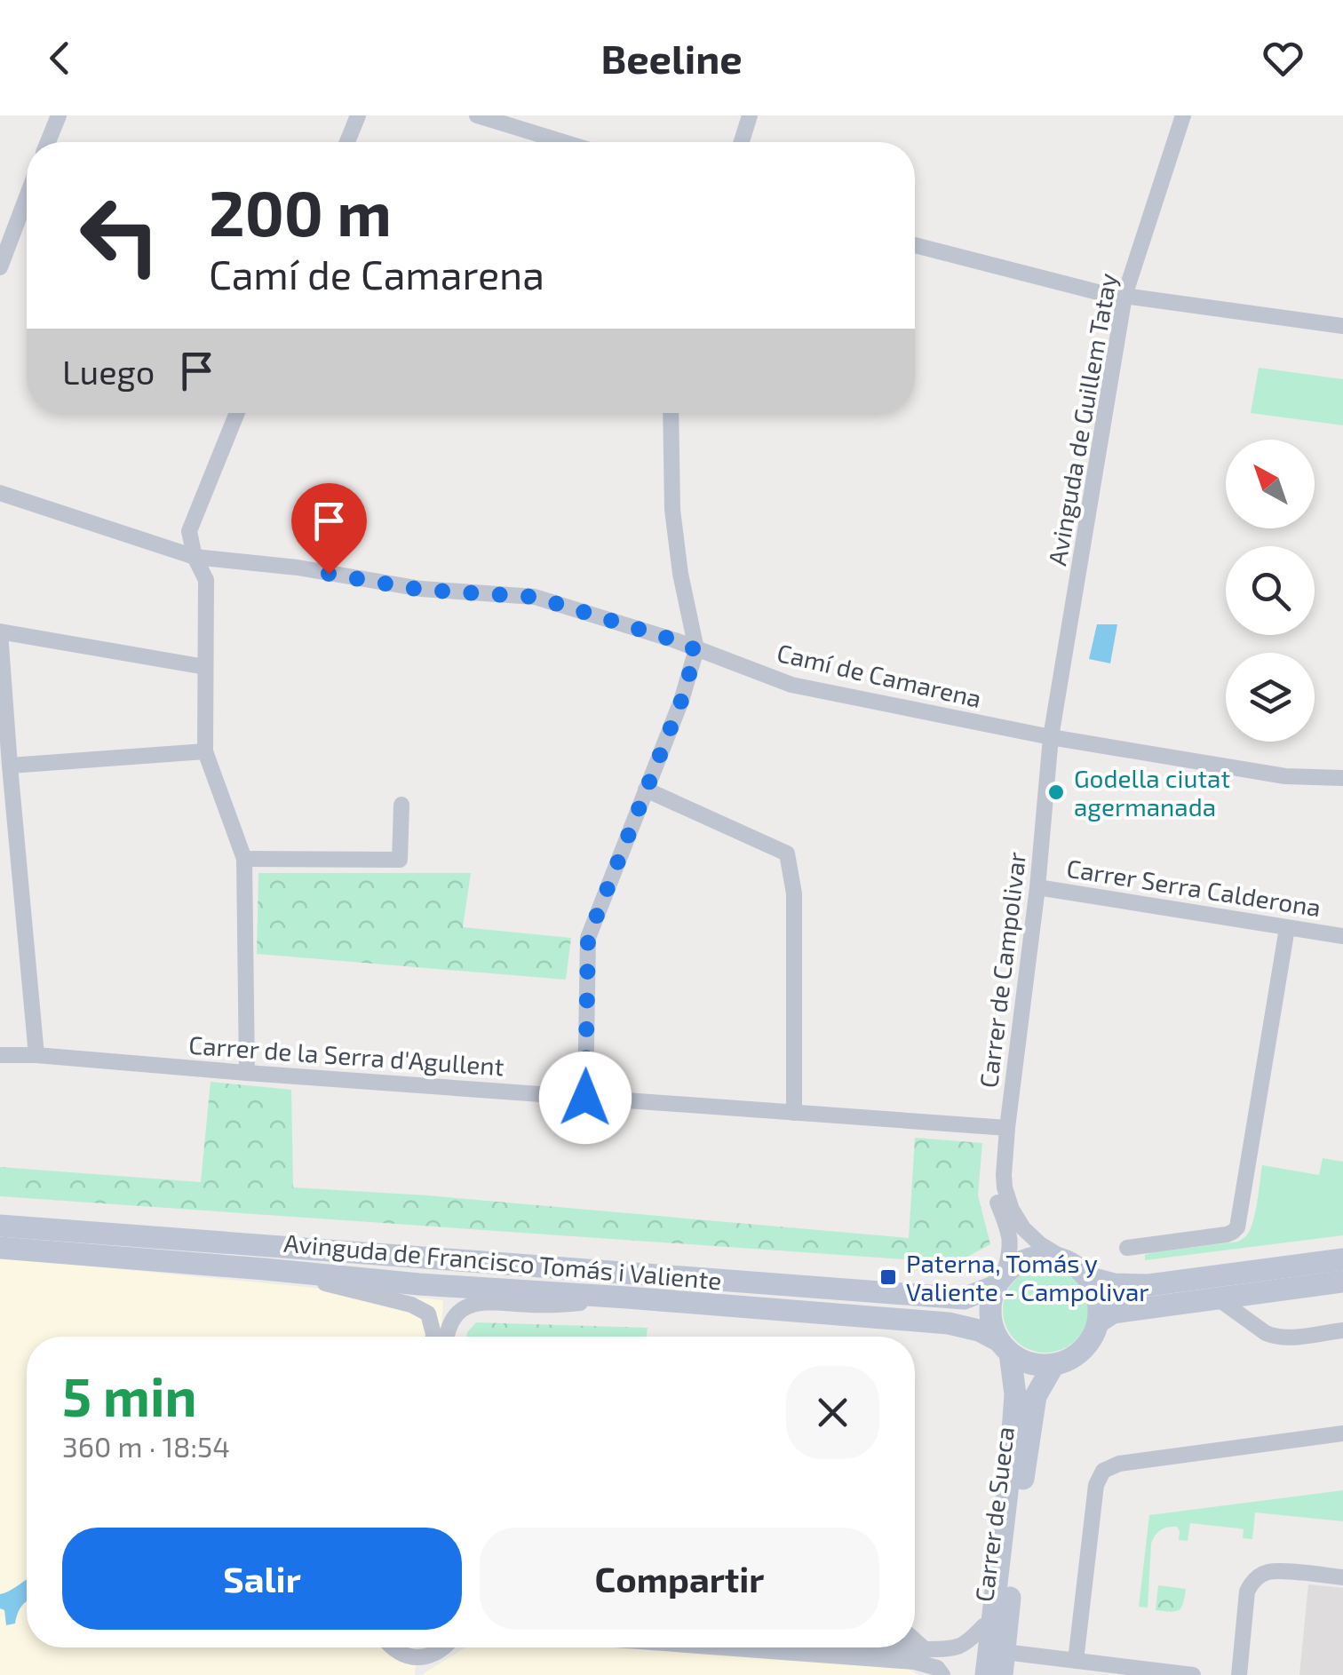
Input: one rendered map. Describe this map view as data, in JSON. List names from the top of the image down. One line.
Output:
{"streets":{"main road":["Avinguda de Francisco Tomás i Valiente","Carrer de Sueca"],"street":["Avinguda de Guillem Tatay","Camí de Camarena","Carrer Serra Calderona","Carrer de Campolivar","Carrer de la Serra d'Agullent"]},"crossings":[["Avinguda de Guillem Tatay","Camí de Camarena"],["Avinguda de Guillem Tatay","Carrer de Campolivar"],["Carrer Serra Calderona","Carrer de Campolivar"],["Carrer de Campolivar","Carrer de la Serra d'Agullent"],["Carrer de Campolivar","Avinguda de Francisco Tomás i Valiente"],["Carrer de Campolivar","Carrer de Sueca"],["Avinguda de Francisco Tomás i Valiente","Carrer de Sueca"]],"places":{"other":["Godella ciutat agermanada"],"transit":["Paterna, Tomás y Valiente - Campolivar"]},"north":"top left","page":{"header":"Beeline","turn":["200 m","Camí de Camarena"],"then":"Luego","heading":["5 min","360 m · 18:54"],"buttons":["Salir","Compartir"]}}
